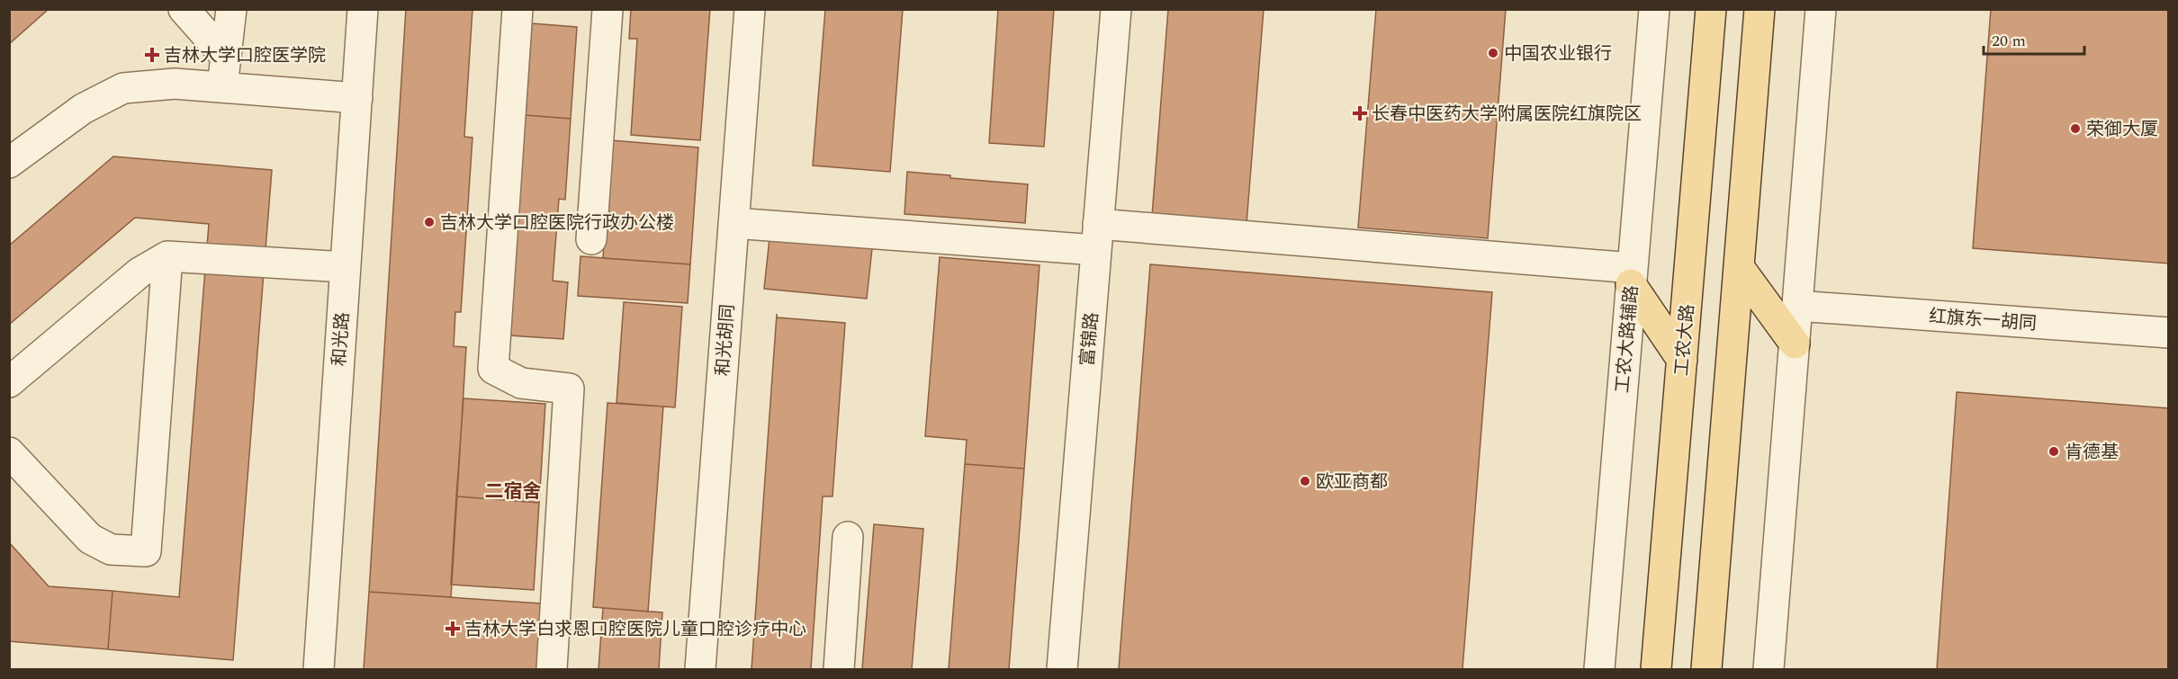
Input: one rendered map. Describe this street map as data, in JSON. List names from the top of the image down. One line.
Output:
{"streets":{"main road":["工农大路"],"street":["红旗东一胡同","和光路","富锦路","工农大路辅路","和光胡同"]},"districts":["二宿舍"],"places":{"other":["中国农业银行","荣御大厦","吉林大学口腔医院行政办公楼","肯德基","欧亚商都"],"health":["吉林大学口腔医学院","长春中医药大学附属医院红旗院区","吉林大学白求恩口腔医院儿童口腔诊疗中心"]},"scale_bar":"20 m"}
